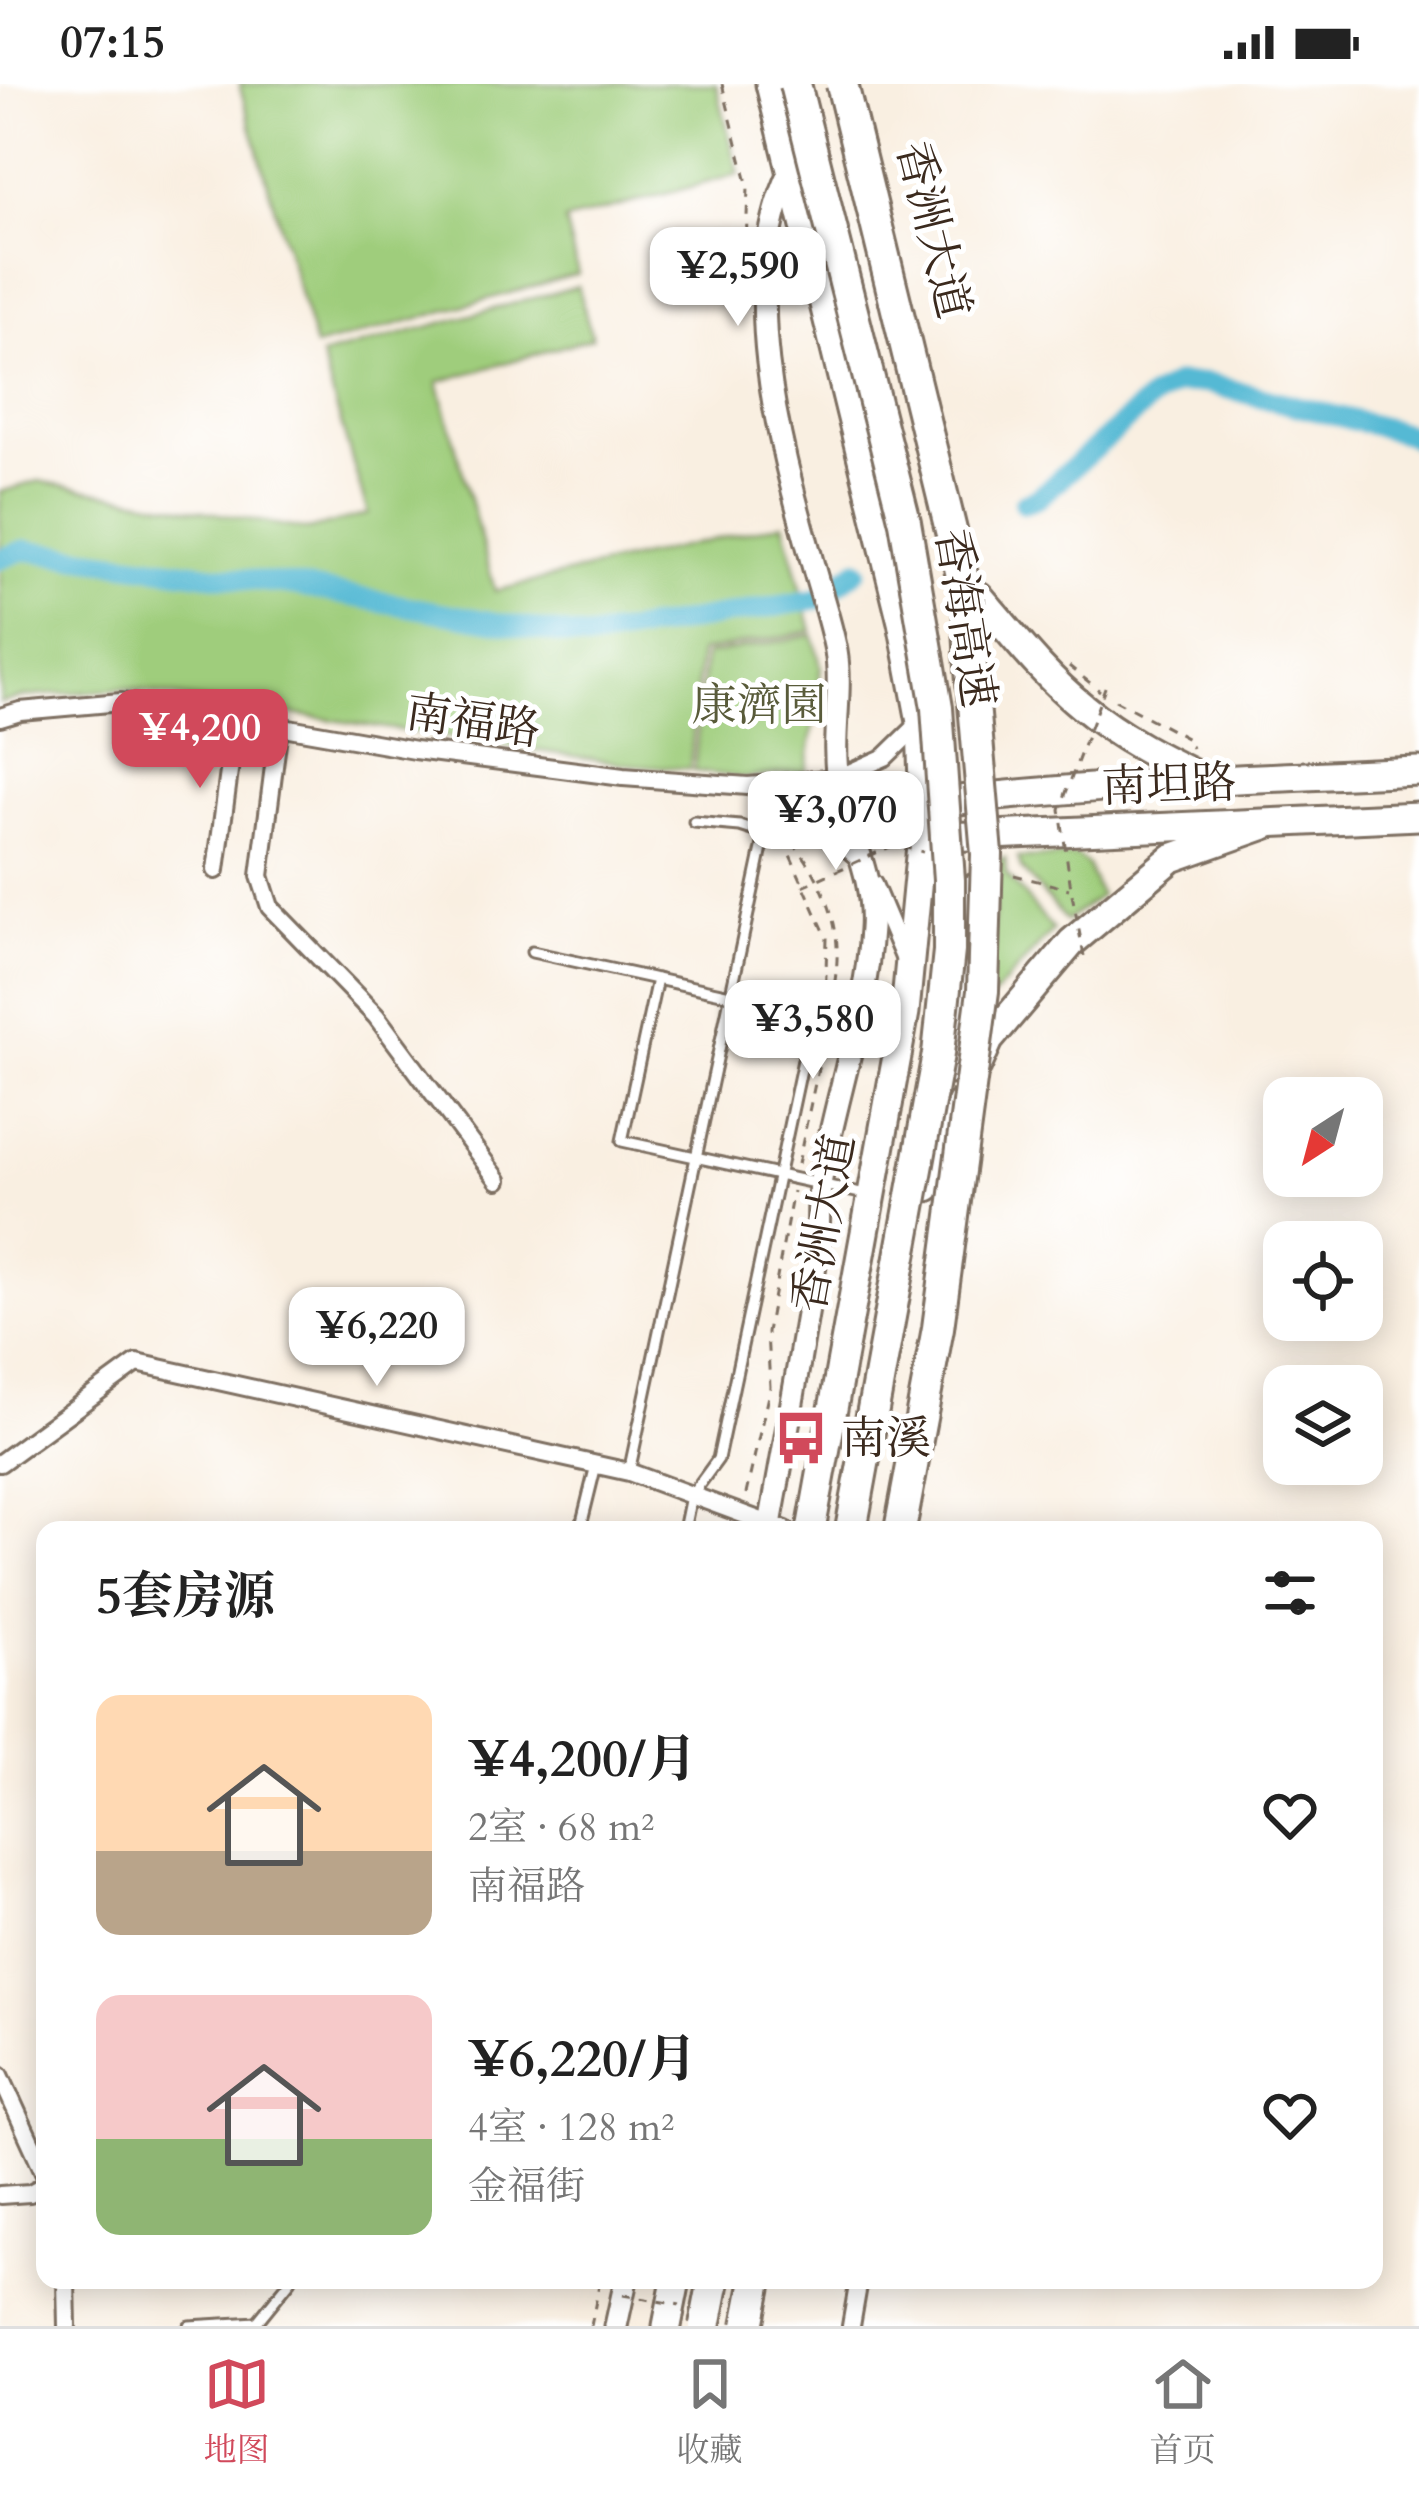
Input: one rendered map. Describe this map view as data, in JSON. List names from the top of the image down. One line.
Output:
{"streets":{"highway":["香海高速"],"main road":["香洲大道","南坦路"],"street":["南福路"]},"crossings":[["香洲大道","南福路"],["香洲大道","南坦路"]],"parks":["康濟園"],"places":{"bus stop":["南溪"]},"north":"bottom left","page":{"status":"07:15","price":["¥2,590","¥4,200","¥3,070","¥3,580","¥6,220"],"heading":"5套房源","list":[{"name":"¥4,200/月","note":"2室 · 68 m² · 南福路"},{"name":"¥6,220/月","note":"4室 · 128 m² · 金福街"}],"tabs":["地图","收藏","首页"]}}
